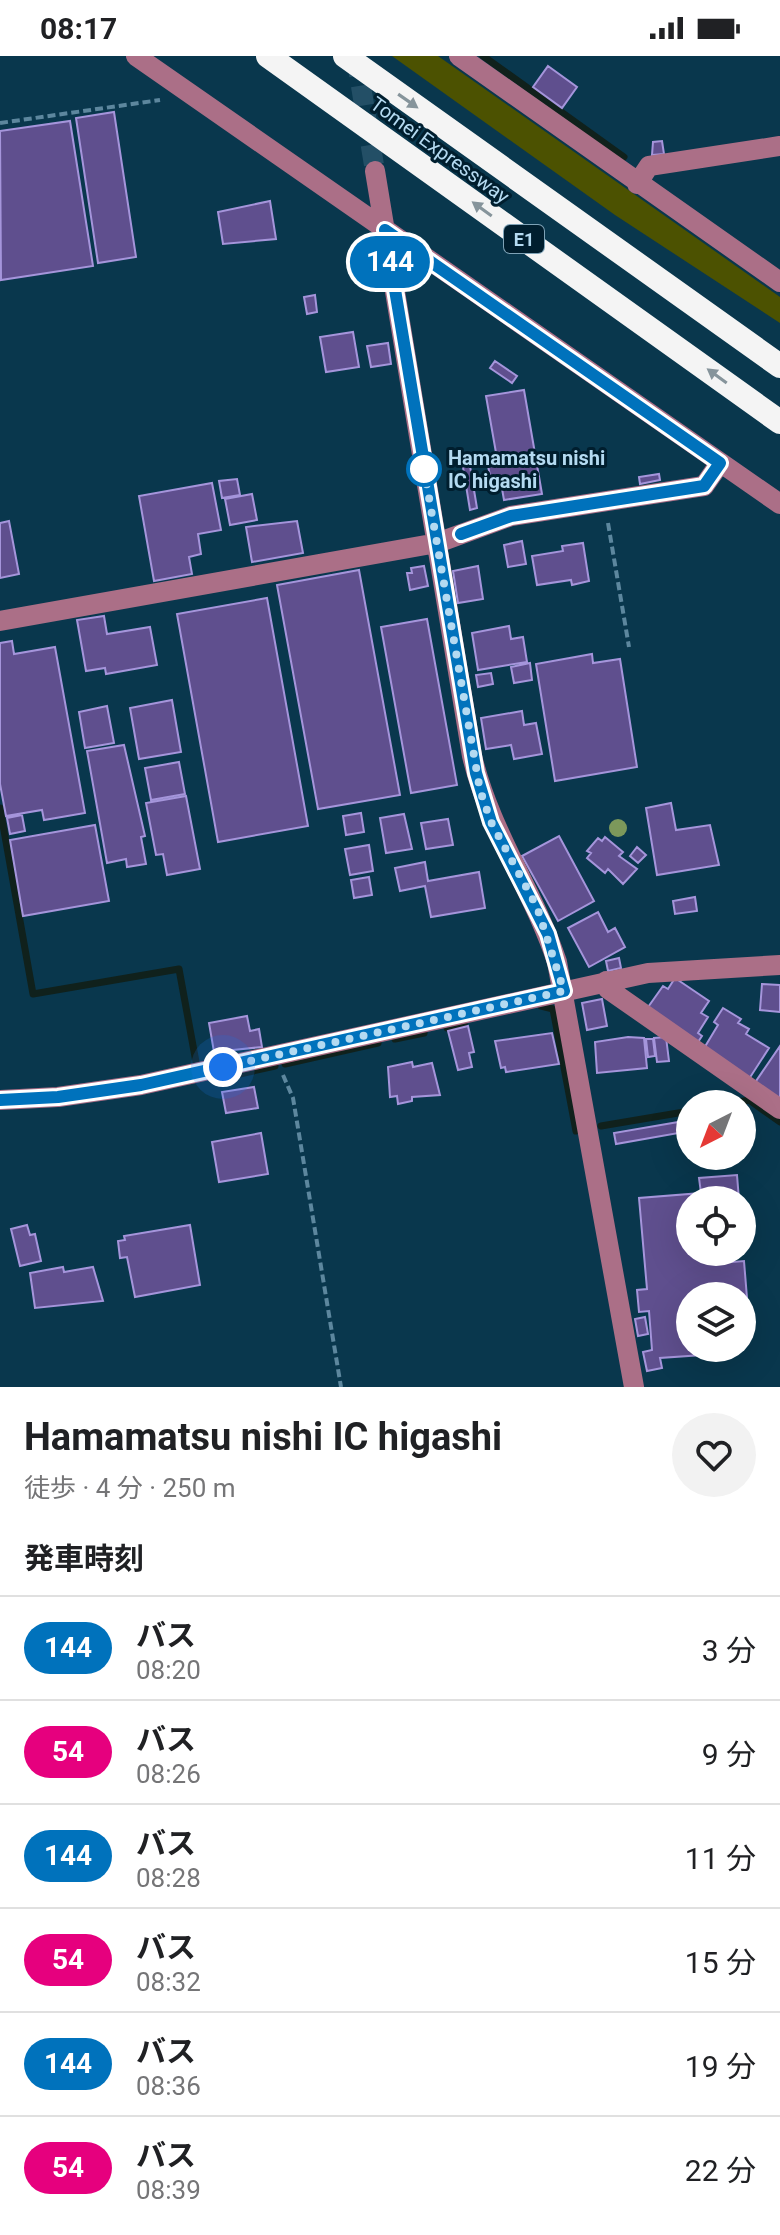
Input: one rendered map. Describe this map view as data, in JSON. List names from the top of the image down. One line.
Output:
{"streets":{"highway":["Tomei Expressway","E1"]},"places":["Hamamatsu nishi IC higashi"],"lines":["bus line 144"],"north":"bottom left","page":{"status":"08:17","on_map":"144","heading":[["Hamamatsu nishi IC higashi","徒歩 · 4 分 · 250 m"],"発車時刻"],"list":[{"mark":"144","name":"バス","note":"08:20","value":"3 分"},{"mark":"54","name":"バス","note":"08:26","value":"9 分"},{"mark":"144","name":"バス","note":"08:28","value":"11 分"},{"mark":"54","name":"バス","note":"08:32","value":"15 分"},{"mark":"144","name":"バス","note":"08:36","value":"19 分"},{"mark":"54","name":"バス","note":"08:39","value":"22 分"}]}}
